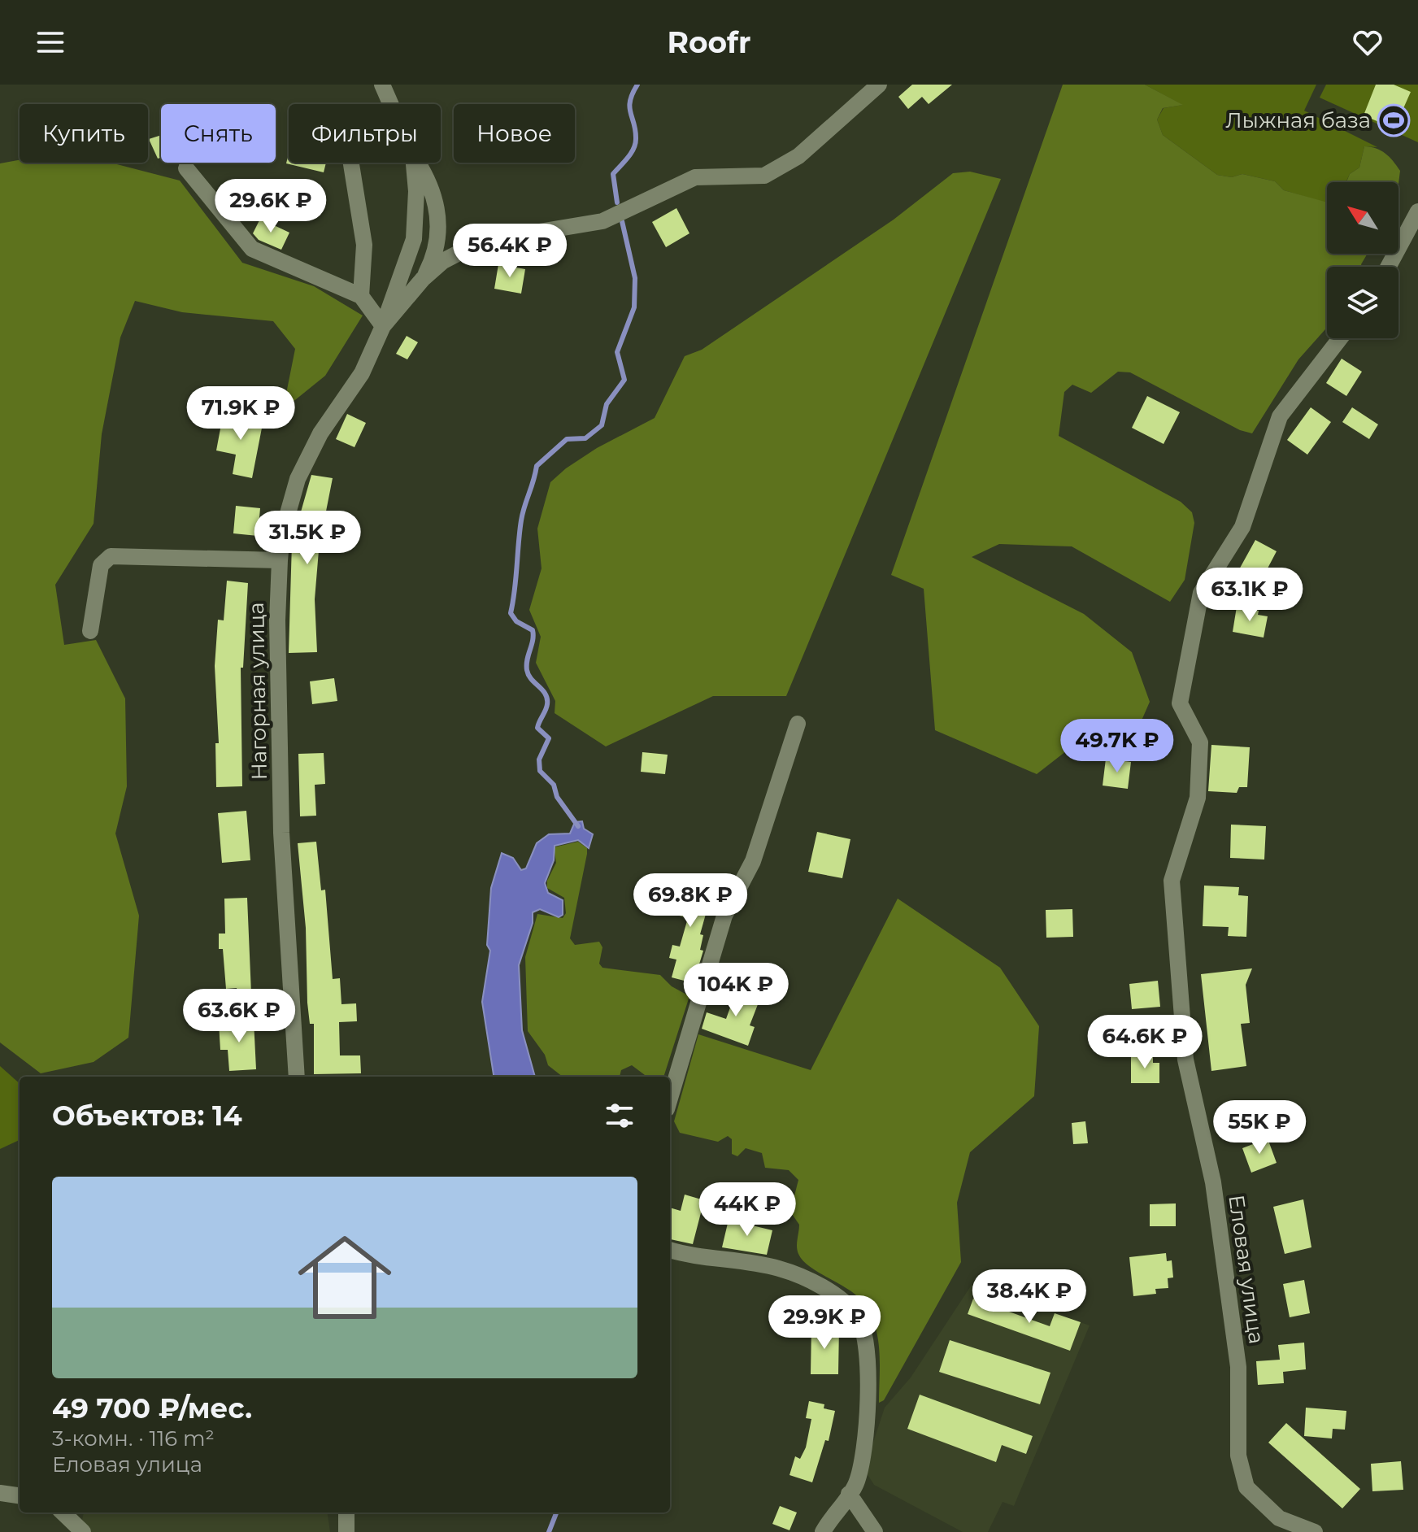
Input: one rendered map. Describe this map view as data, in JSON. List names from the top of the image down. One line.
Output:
{"streets":{"street":["Нагорная улица","Еловая улица"]},"places":{"sports":["Лыжная база"]},"north":"top left","page":{"header":"Roofr","chip":["Купить","Снять","Фильтры","Новое"],"price":["29.6K ₽","56.4K ₽","71.9K ₽","31.5K ₽","63.1K ₽","49.7K ₽","69.8K ₽","104K ₽","63.6K ₽","64.6K ₽","55K ₽","44K ₽","38.4K ₽","29.9K ₽"],"heading":"Объектов: 14","list":[{"name":"49 700 ₽/мес.","note":"3-комн. · 116 m² · Еловая улица"}]}}
